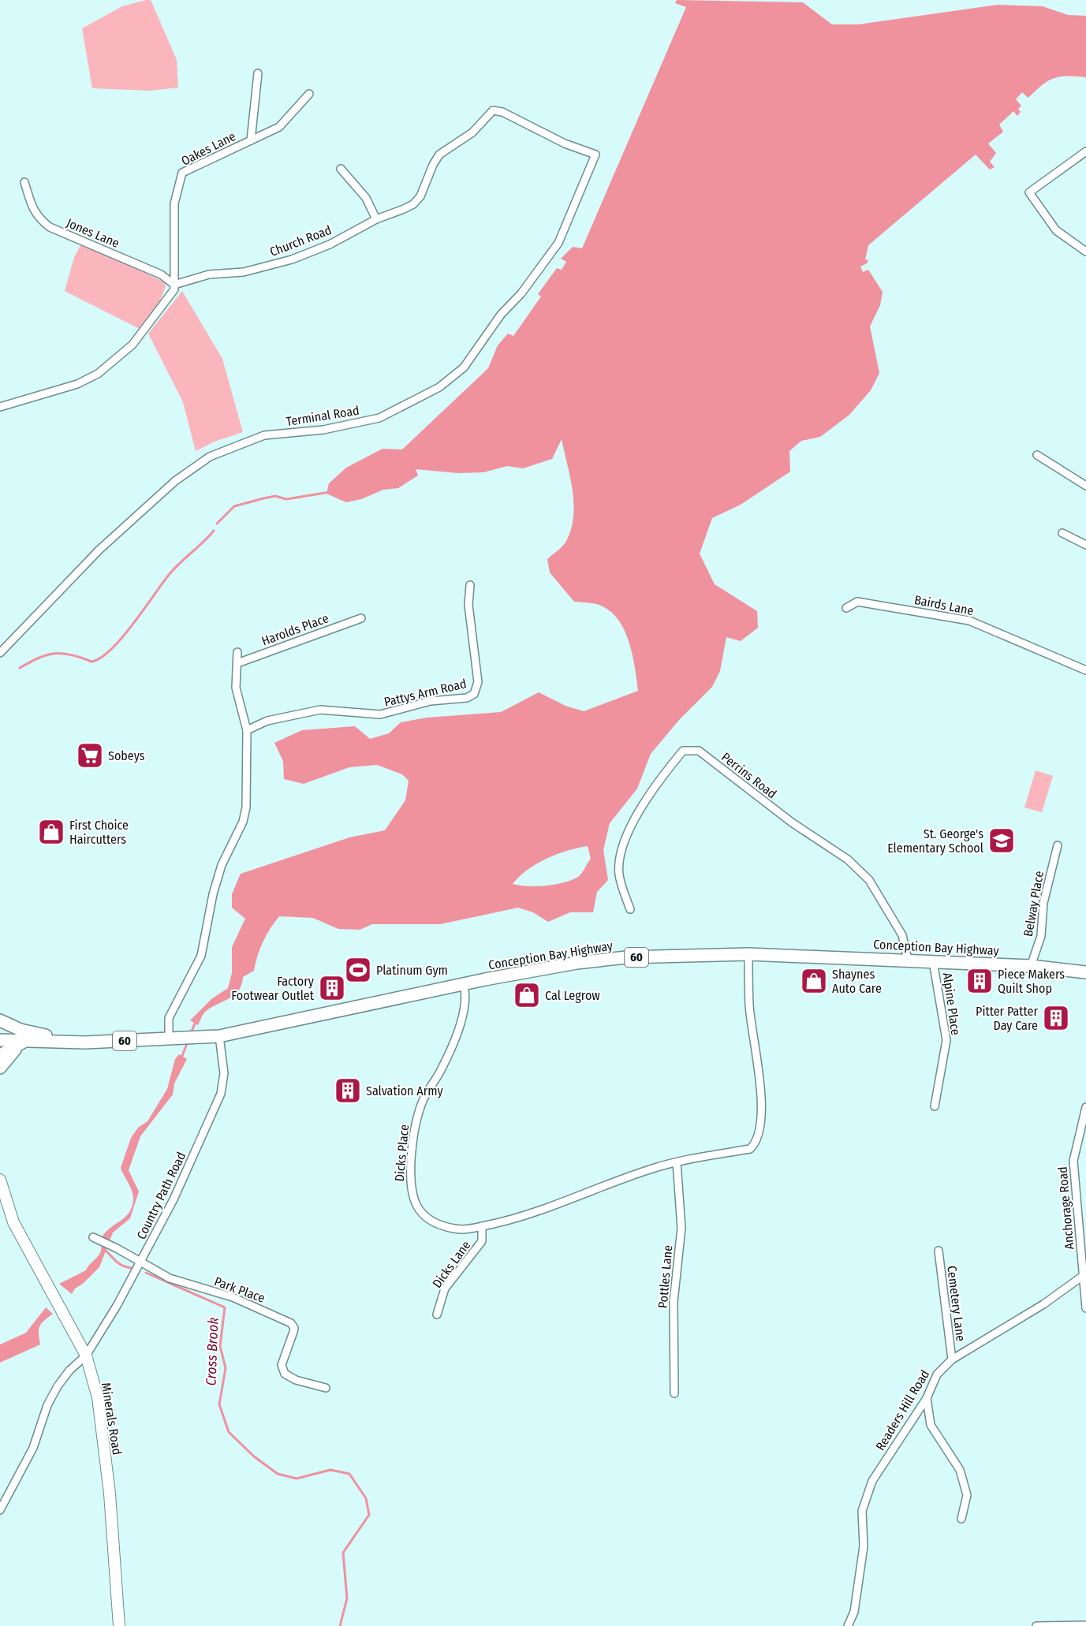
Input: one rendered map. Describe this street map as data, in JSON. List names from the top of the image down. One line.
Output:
{"streets":{"main road":["Conception Bay Highway","60"],"street":["Oakes Lane","Jones Lane","Church Road","Terminal Road","Bairds Lane","Harolds Place","Pattys Arm Road","Perrins Road","Belway Place","Alpine Place","Dicks Place","Country Path Road","Anchorage Road","Dicks Lane","Pottles Lane","Park Place","Cemetery Lane","Readers Hill Road","Minerals Road"]},"crossings":[["Oakes Lane","Jones Lane"],["Oakes Lane","Church Road"],["Jones Lane","Church Road"],["Church Road","Terminal Road"],["Perrins Road","Conception Bay Highway"],["Belway Place","Conception Bay Highway"],["Conception Bay Highway","Alpine Place"],["Conception Bay Highway","Dicks Place"],["Conception Bay Highway","Country Path Road"],["Dicks Place","Dicks Lane"],["Dicks Place","Pottles Lane"],["Country Path Road","Park Place"],["Country Path Road","Minerals Road"],["Anchorage Road","Readers Hill Road"],["Cemetery Lane","Readers Hill Road"]],"water":["Cross Brook"],"places":{"supermarket":["Sobeys"],"shop":["First Choice Haircutters","Shaynes Auto Care","Cal Legrow"],"school or university":["St. George's Elementary School"],"sports":["Platinum Gym"],"building":["Piece Makers Quilt Shop","Factory Footwear Outlet","Pitter Patter Day Care","Salvation Army"]}}
